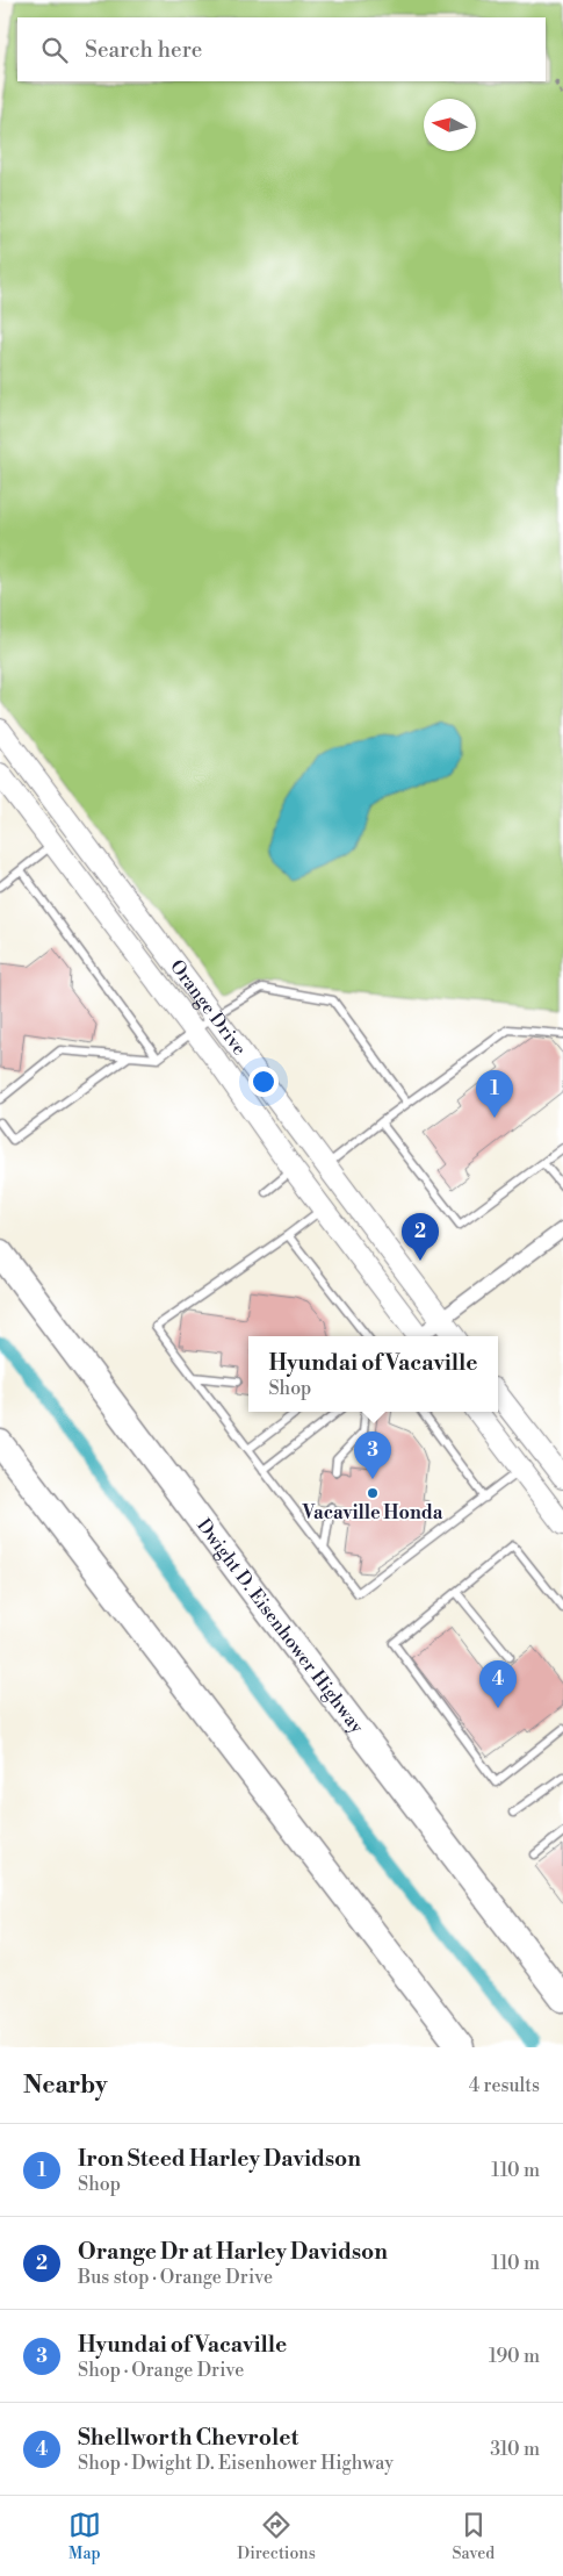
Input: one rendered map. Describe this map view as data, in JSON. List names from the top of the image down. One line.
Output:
{"streets":{"highway":["Dwight D. Eisenhower Highway"],"street":["Orange Drive"]},"places":["Vacaville Honda"],"north":"left","page":{"search":"Search here","pins":["1","2","3","4"],"popup":["Hyundai of Vacaville","Shop"],"heading":["Nearby","4 results"],"list":[{"mark":"1","name":"Iron Steed Harley Davidson","note":"Shop","value":"110 m"},{"mark":"2","name":"Orange Dr at Harley Davidson","note":"Bus stop · Orange Drive","value":"110 m"},{"mark":"3","name":"Hyundai of Vacaville","note":"Shop · Orange Drive","value":"190 m"},{"mark":"4","name":"Shellworth Chevrolet","note":"Shop · Dwight D. Eisenhower Highway","value":"310 m"}],"nav":["Map","Directions","Saved"]}}
